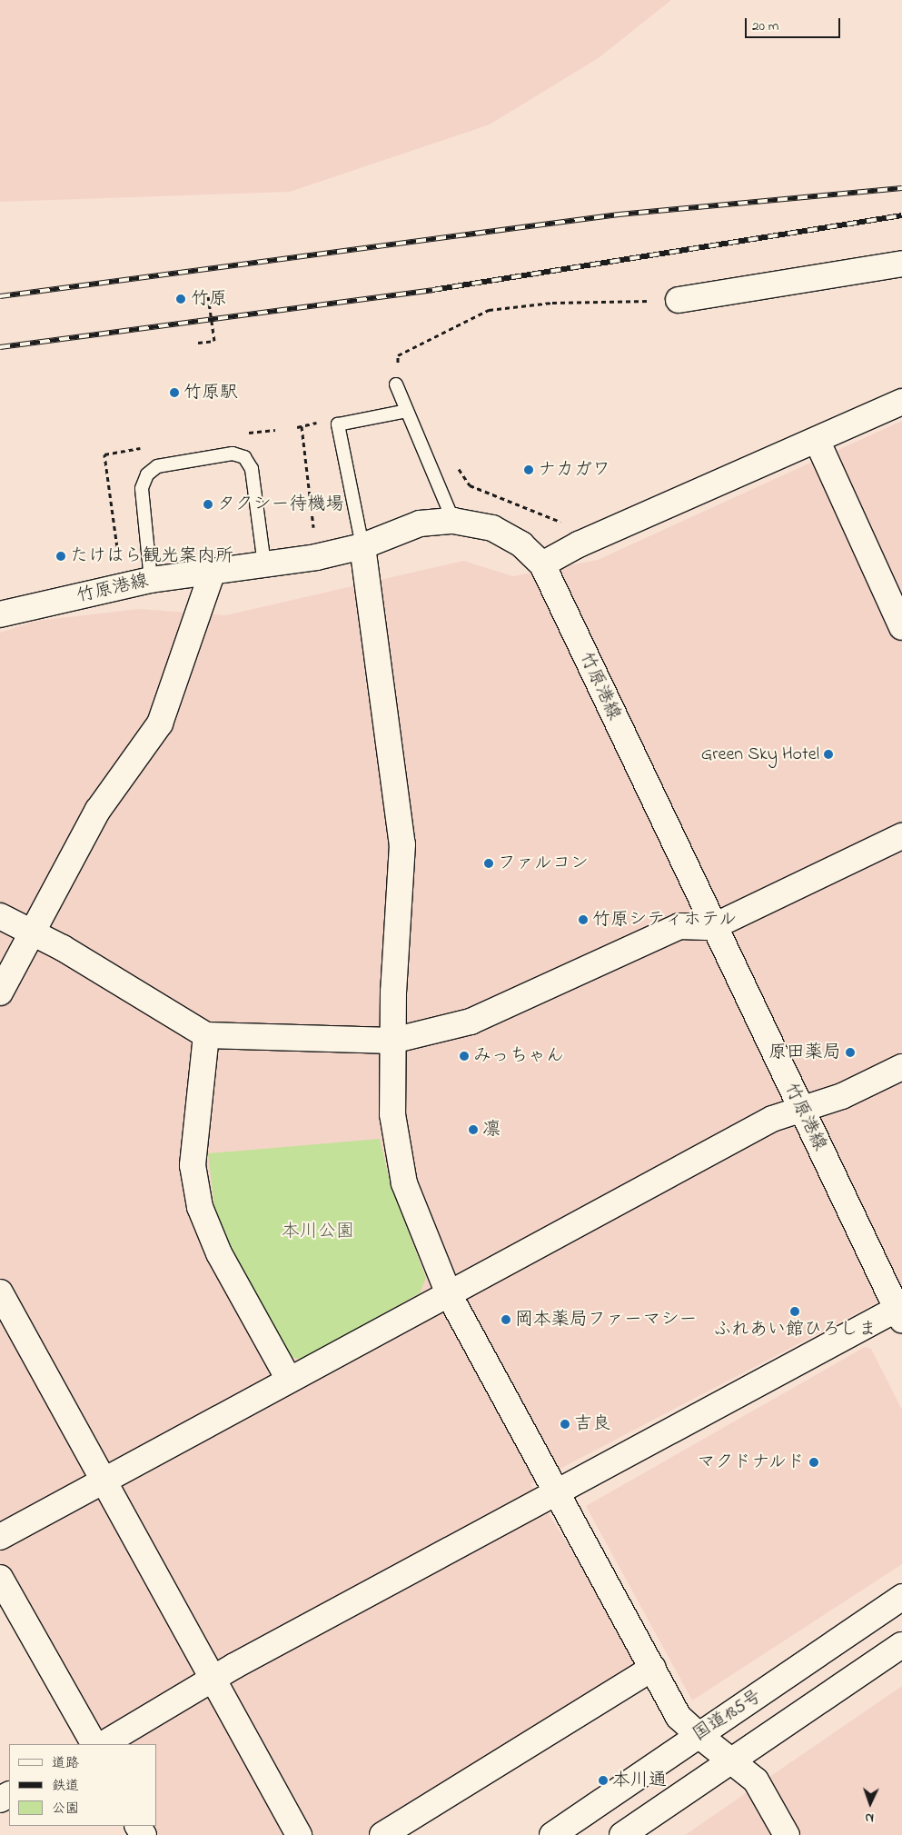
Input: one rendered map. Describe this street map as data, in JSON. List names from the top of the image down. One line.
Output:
{"streets":{"main road":["竹原港線","国道185号"]},"parks":["本川公園"],"places":["竹原","竹原駅","ナカガワ","タクシー待機場","たけはら観光案内所","Green Sky Hotel","ファルコン","竹原シティホテル","原田薬局","みっちゃん","凛","ふれあい館ひろしま","岡本薬局ファーマシー","吉良","マクドナルド","本川通"],"legend":["道路","鉄道","公園"],"scale_bar":"20 m","north":"bottom"}
